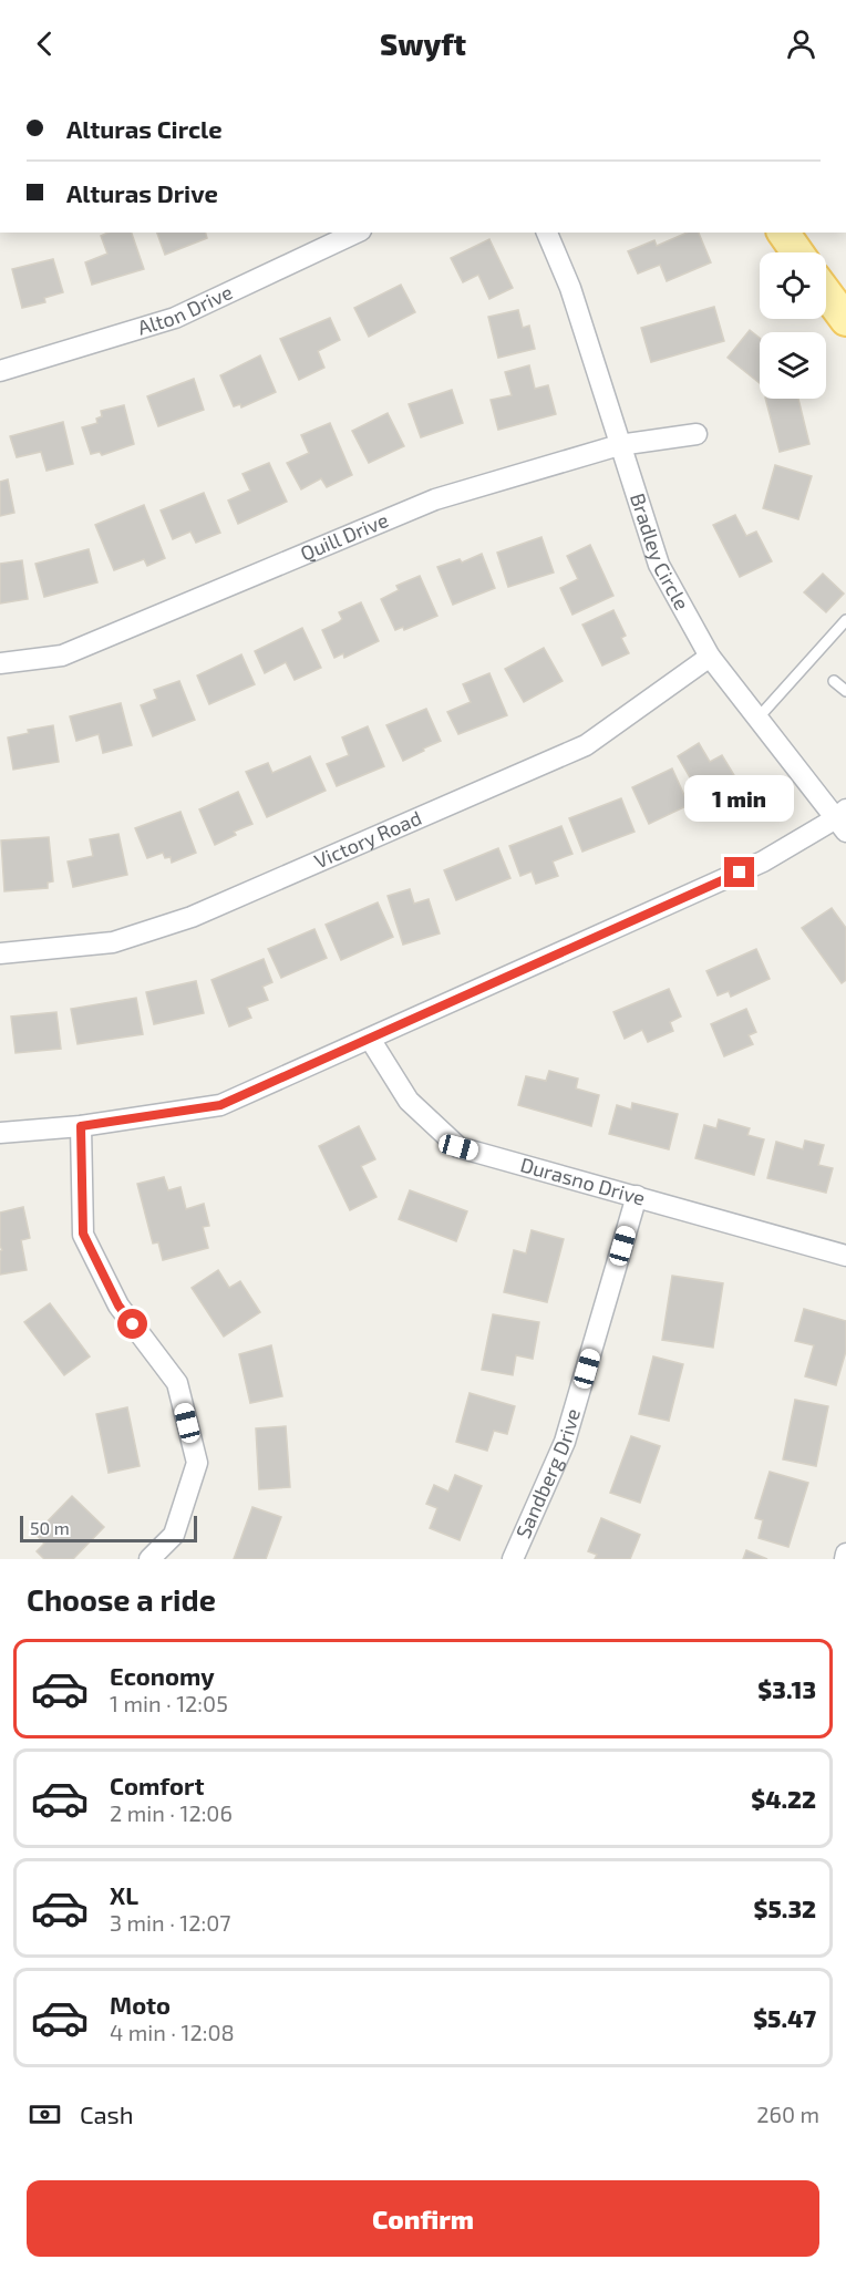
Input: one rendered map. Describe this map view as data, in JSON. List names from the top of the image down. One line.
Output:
{"streets":{"street":["Alton Drive","Quill Drive","Bradley Circle","Victory Road","Durasno Drive","Sandberg Drive"]},"crossings":[["Quill Drive","Bradley Circle"],["Bradley Circle","Victory Road"],["Durasno Drive","Sandberg Drive"]],"scale_bar":"50 m","page":{"header":"Swyft","banner":["Alturas Circle","Alturas Drive"],"bubble":"1 min","scale":"50 m","heading":"Choose a ride","list":[{"name":"Economy","note":"1 min · 12:05","value":"$3.13"},{"name":"Comfort","note":"2 min · 12:06","value":"$4.22"},{"name":"XL","note":"3 min · 12:07","value":"$5.32"},{"name":"Moto","note":"4 min · 12:08","value":"$5.47"}],"pay":["Cash","260 m"],"buttons":"Confirm"}}
